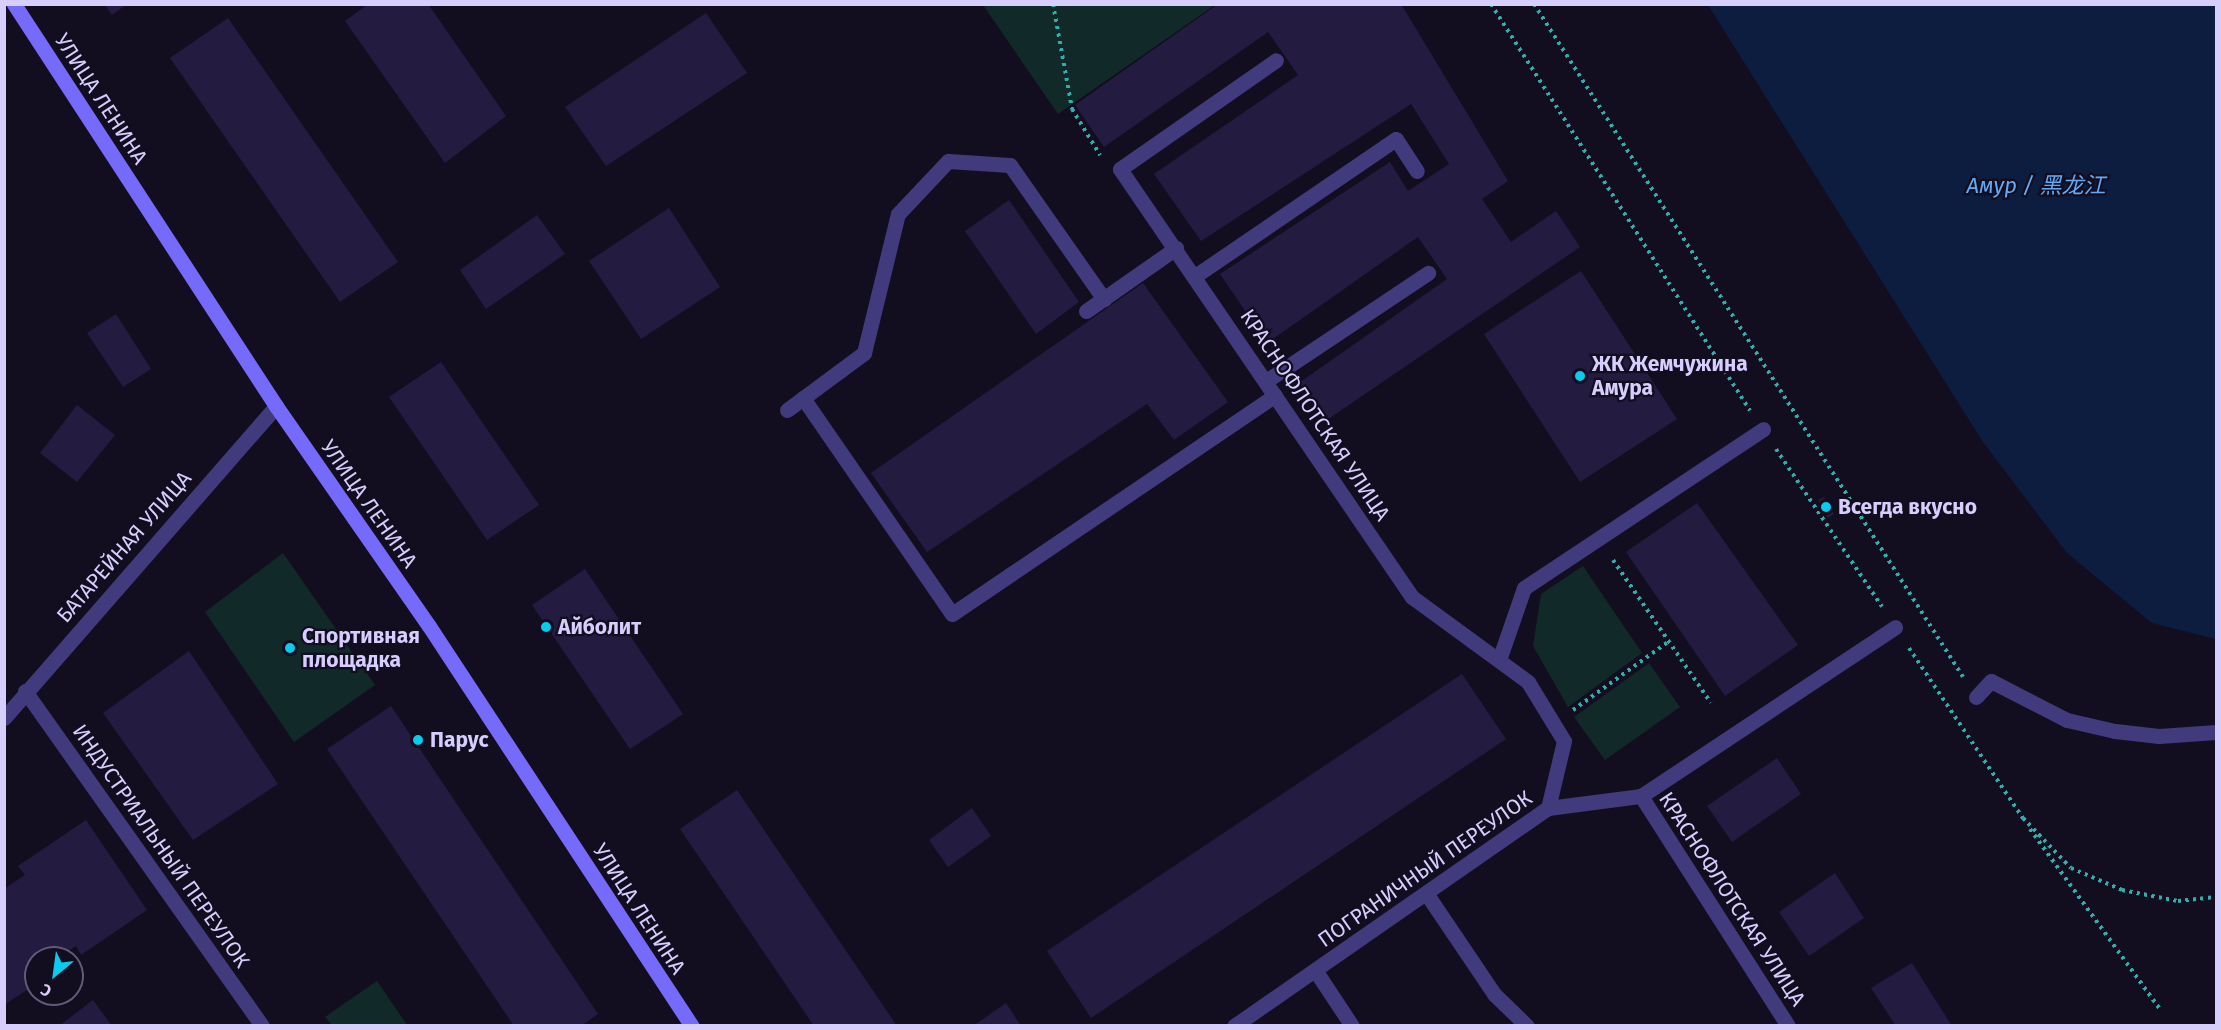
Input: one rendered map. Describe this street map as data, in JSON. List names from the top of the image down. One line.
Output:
{"streets":{"main road":["УЛИЦА ЛЕНИНА"],"street":["КРАСНОФЛОТСКАЯ УЛИЦА","БАТАРЕЙНАЯ УЛИЦА","ИНДУСТРИАЛЬНЫЙ ПЕРЕУЛОК","ПОГРАНИЧНЫЙ ПЕРЕУЛОК"]},"crossings":[["УЛИЦА ЛЕНИНА","БАТАРЕЙНАЯ УЛИЦА"],["КРАСНОФЛОТСКАЯ УЛИЦА","ПОГРАНИЧНЫЙ ПЕРЕУЛОК"],["БАТАРЕЙНАЯ УЛИЦА","ИНДУСТРИАЛЬНЫЙ ПЕРЕУЛОК"]],"water":["Амур / 黑龙江"],"places":["ЖК Жемчужина Амура","Всегда вкусно","Айболит","Спортивная площадка","Парус"],"north":"bottom left"}
